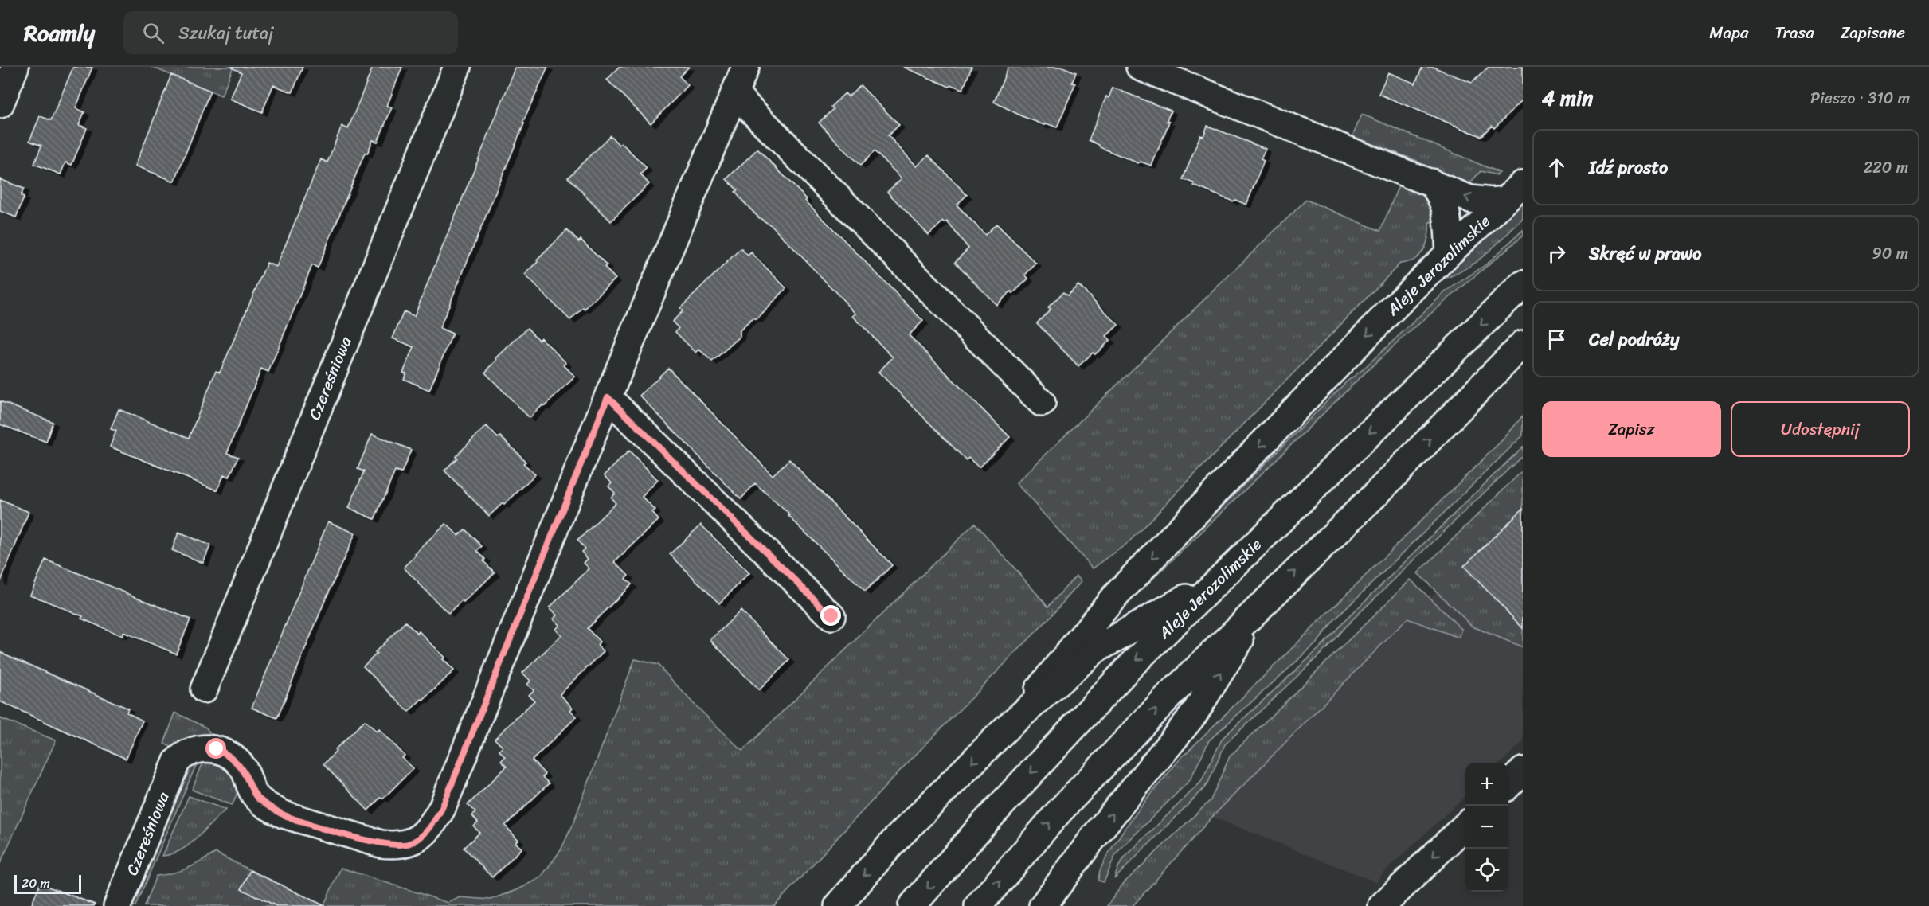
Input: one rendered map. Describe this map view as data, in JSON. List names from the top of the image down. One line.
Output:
{"streets":{"street":["Aleje Jerozolimskie","Czereśniowa"]},"scale_bar":"20 m","page":{"header":"Roamly","search":"Szukaj tutaj","nav":["Mapa","Trasa","Zapisane"],"heading":["4 min","Pieszo · 310 m"],"list":[["Idź prosto","220 m"],["Skręć w prawo","90 m"],"Cel podróży"],"buttons":["Zapisz","Udostępnij"],"map_buttons":["+","−"],"scale":"20 m"}}
